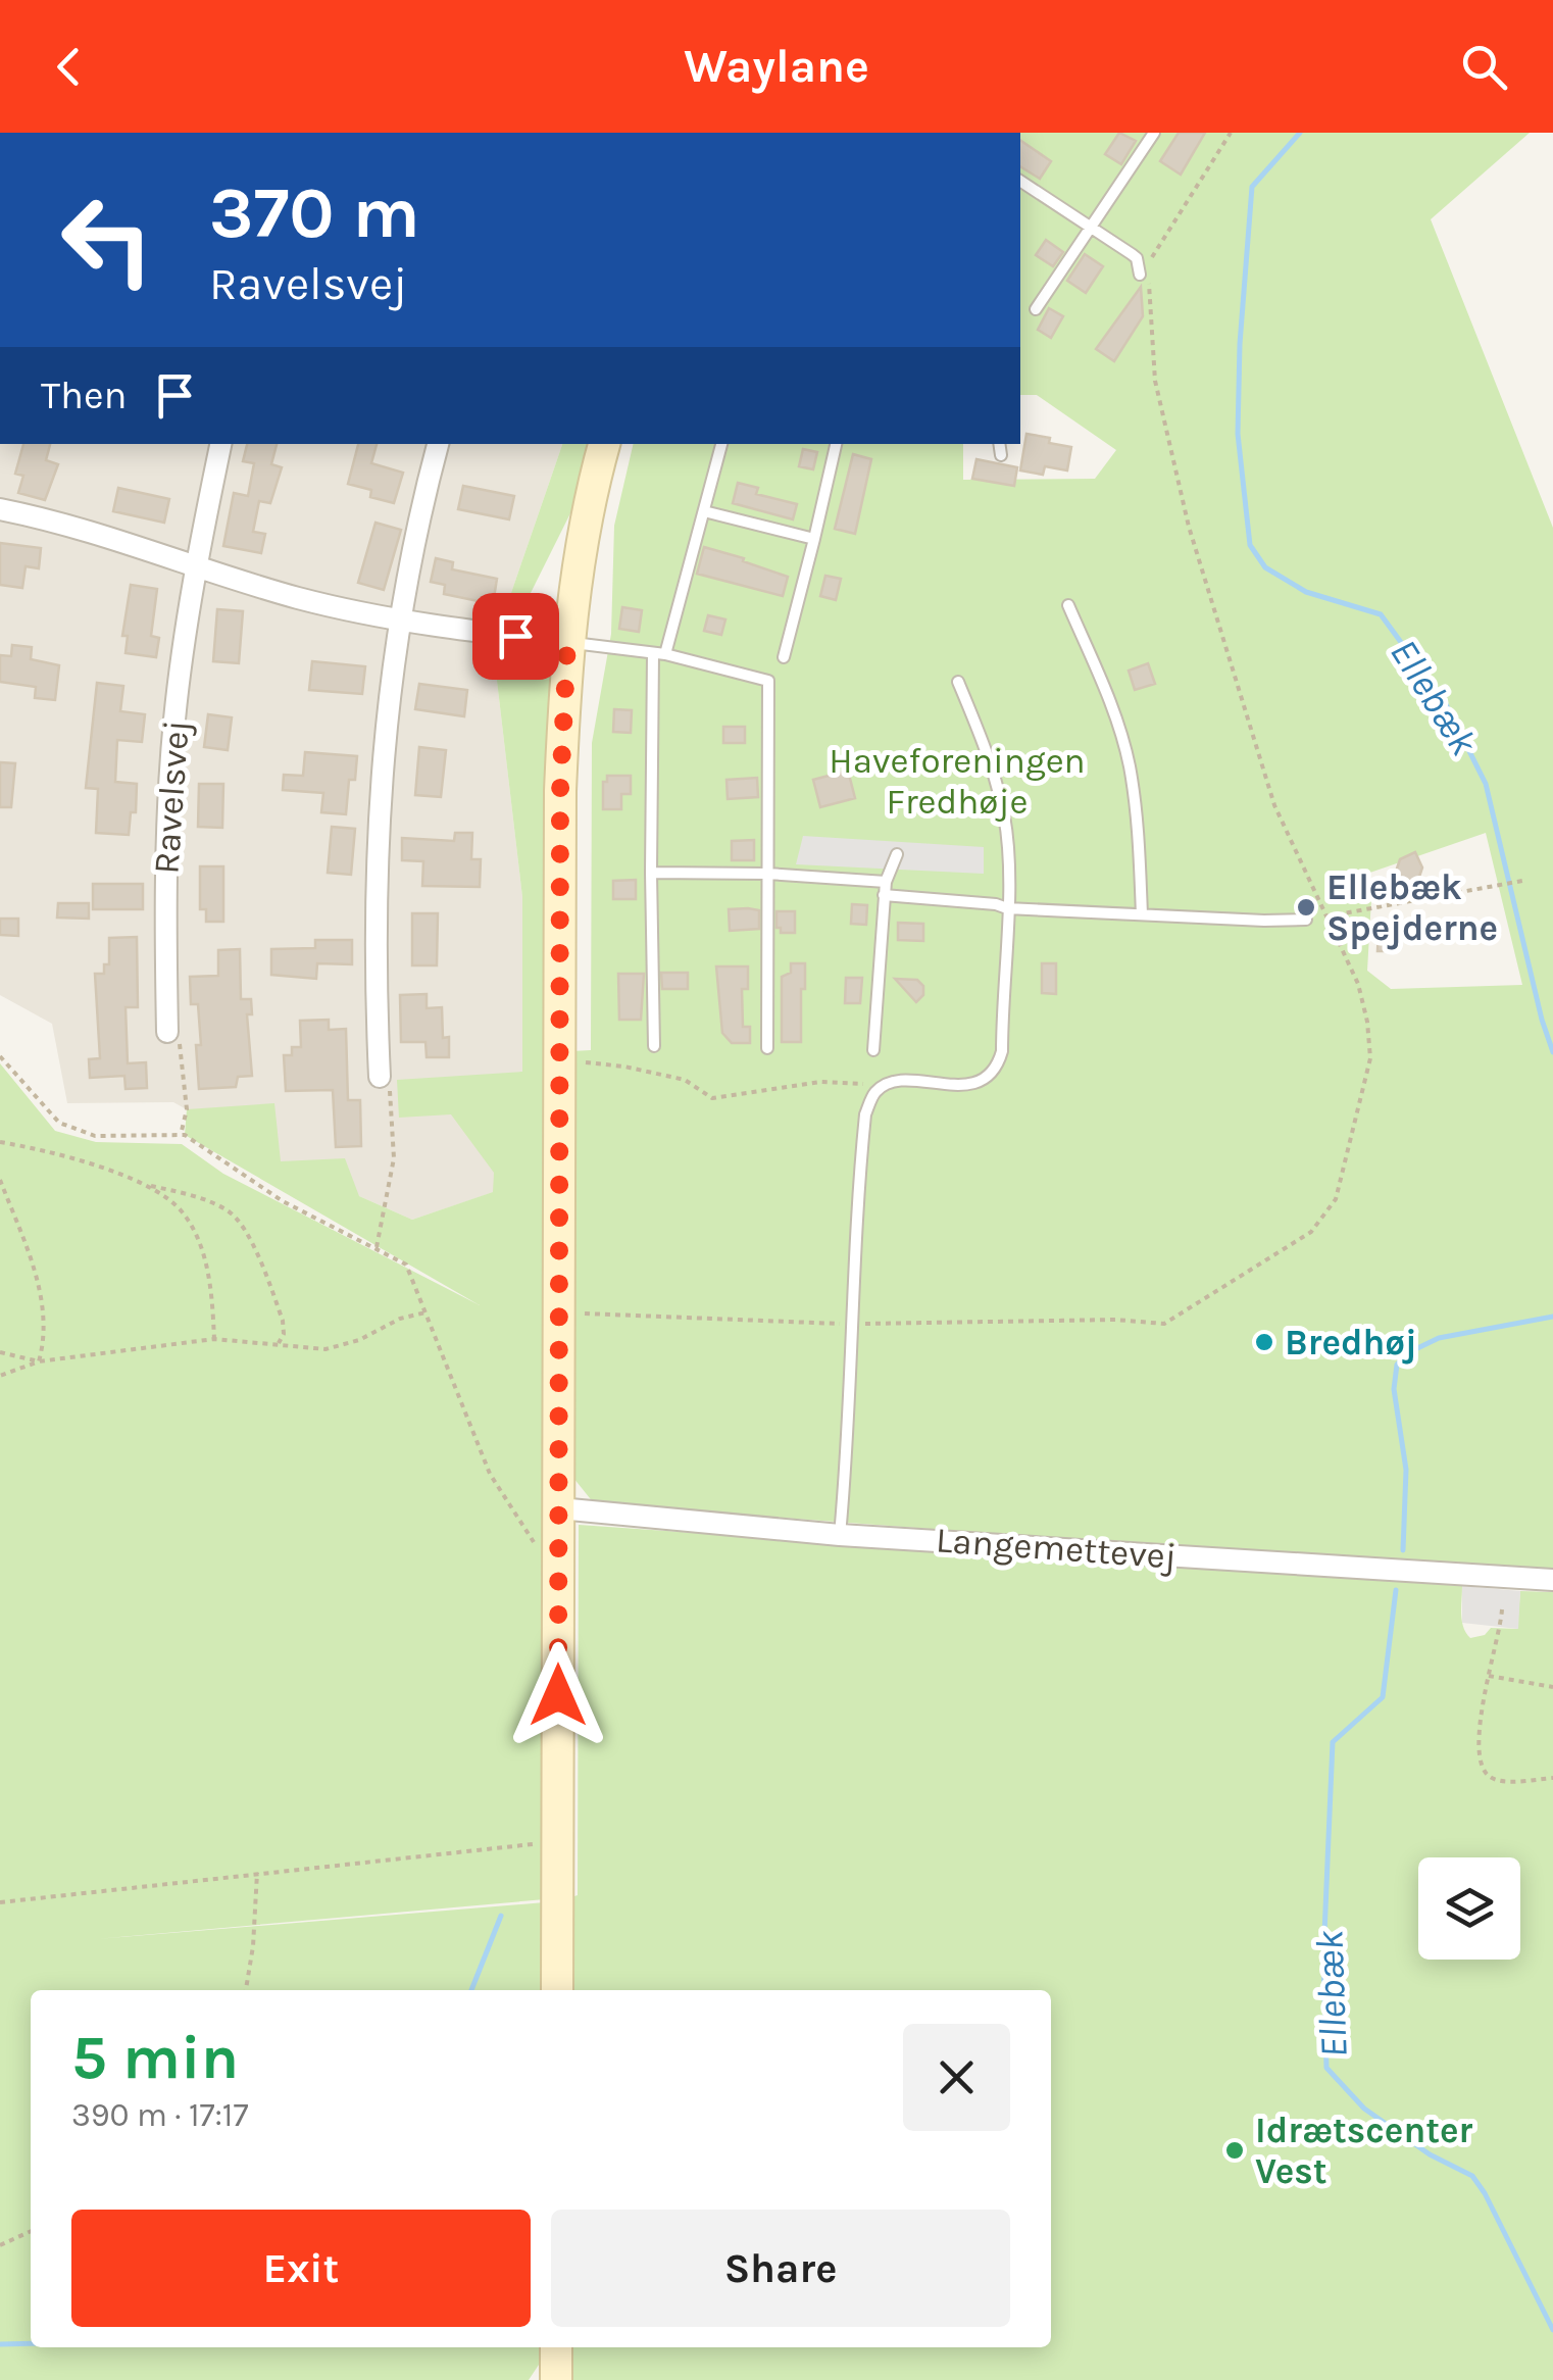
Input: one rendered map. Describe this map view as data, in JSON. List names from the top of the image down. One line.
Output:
{"streets":{"street":["Ravelsvej","Langemettevej"]},"water":["Ellebæk"],"parks":["Haveforeningen Fredhøje"],"places":["Ellebæk Spejderne","Bredhøj","Idrætscenter Vest"],"page":{"header":"Waylane","turn":["370 m","Ravelsvej"],"then":"Then","heading":["5 min","390 m · 17:17"],"buttons":["Exit","Share"]}}
